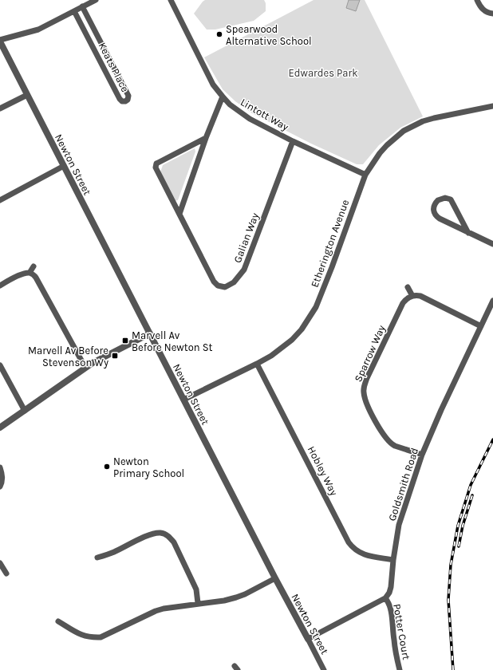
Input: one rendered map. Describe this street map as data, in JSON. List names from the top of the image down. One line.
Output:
{"streets":{"street":["Keats Place","Lintott Way","Newton Street","Galian Way","Etherington Avenue","Sparrow Way","Hobley Way","Goldsmith Road","Potter Court"]},"crossings":[["Lintott Way","Galian Way"],["Lintott Way","Etherington Avenue"],["Newton Street","Etherington Avenue"],["Etherington Avenue","Hobley Way"],["Sparrow Way","Goldsmith Road"],["Hobley Way","Goldsmith Road"],["Goldsmith Road","Potter Court"]],"parks":["Edwardes Park"],"places":{"other":["Spearwood Alternative School","Newton Primary School"],"transit":["Marvell Av Before Newton St","Marvell Av Before Stevenson Wy"]}}
